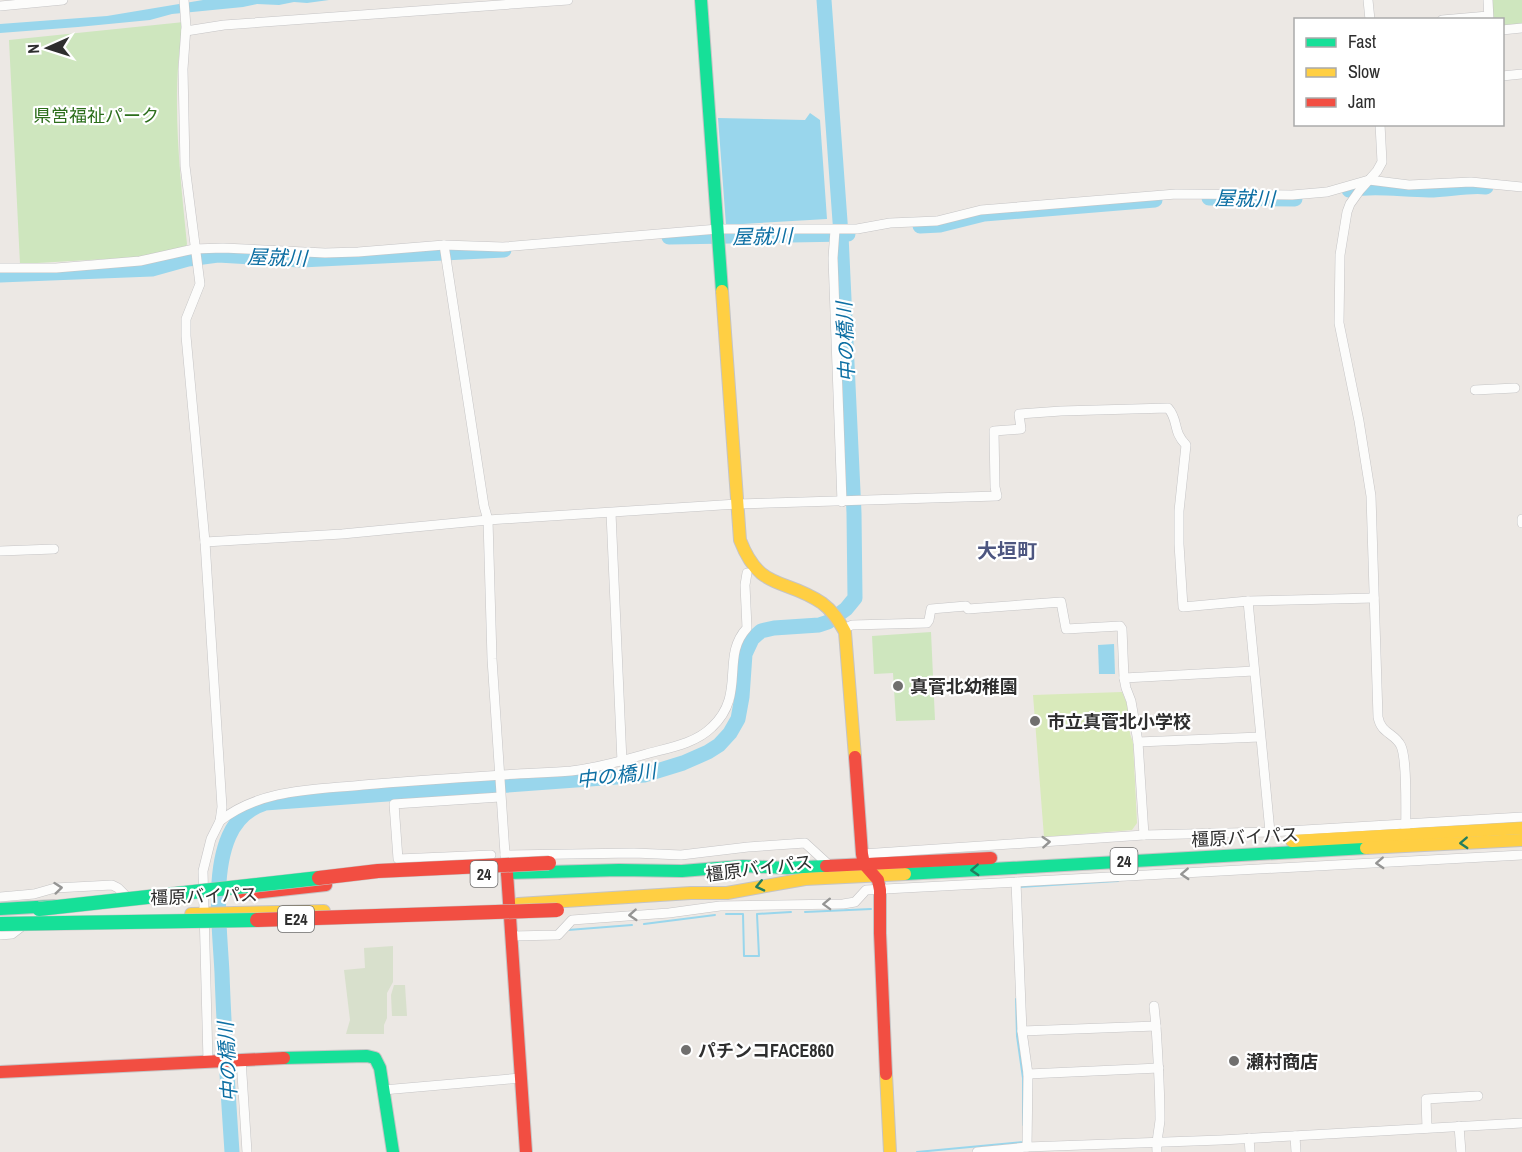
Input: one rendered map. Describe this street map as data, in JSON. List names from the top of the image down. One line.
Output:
{"streets":{"main road":["橿原バイパス","24","E24"]},"crossings":[["橿原バイパス","24"],["橿原バイパス","E24"],["24","E24"]],"districts":["大垣町"],"water":["屋就川","中の橋川"],"parks":["県営福祉パーク"],"places":["真菅北幼稚園","市立真菅北小学校","パチンコFACE860","瀬村商店"],"legend":["Fast","Slow","Jam"],"north":"left"}
